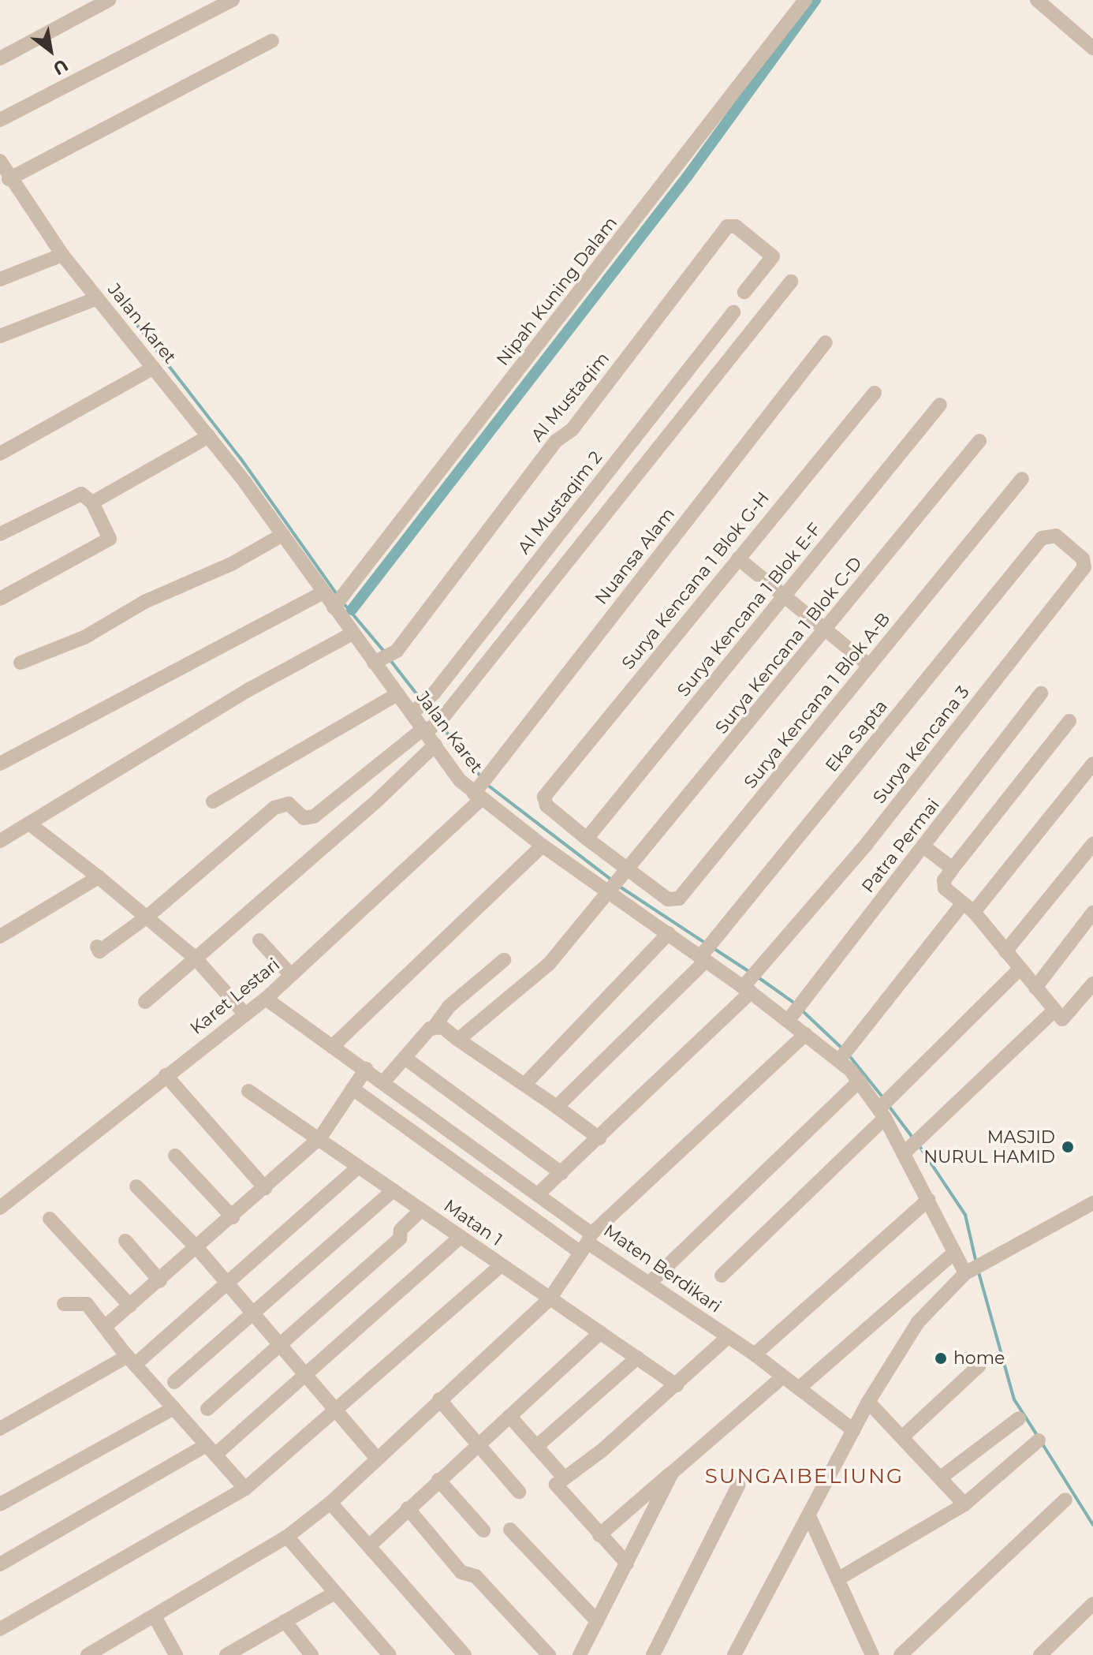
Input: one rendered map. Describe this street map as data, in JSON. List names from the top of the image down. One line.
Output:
{"streets":{"street":["Nipah Kuning Dalam","Jalan Karet","Al Mustaqim","Al Mustaqim 2","Nuansa Alam","Surya Kencana 1 Blok G-H","Surya Kencana 1 Blok E-F","Surya Kencana 1 Blok C-D","Surya Kencana 1 Blok A-B","Eka Sapta","Surya Kencana 3","Patra Permai","Karet Lestari","Matan 1","Maten Berdikari"]},"crossings":[["Nipah Kuning Dalam","Jalan Karet"],["Jalan Karet","Al Mustaqim"],["Jalan Karet","Al Mustaqim 2"],["Jalan Karet","Nuansa Alam"],["Jalan Karet","Surya Kencana 1 Blok C-D"],["Jalan Karet","Eka Sapta"],["Jalan Karet","Surya Kencana 3"],["Jalan Karet","Patra Permai"],["Jalan Karet","Karet Lestari"],["Nuansa Alam","Karet Lestari"],["Surya Kencana 1 Blok G-H","Surya Kencana 1 Blok A-B"],["Surya Kencana 1 Blok E-F","Surya Kencana 1 Blok A-B"],["Surya Kencana 1 Blok C-D","Surya Kencana 1 Blok A-B"],["Eka Sapta","Surya Kencana 3"],["Surya Kencana 3","Maten Berdikari"],["Karet Lestari","Maten Berdikari"]],"districts":["SUNGAIBELIUNG"],"places":["MASJID NURUL HAMID","home"],"north":"bottom right"}
